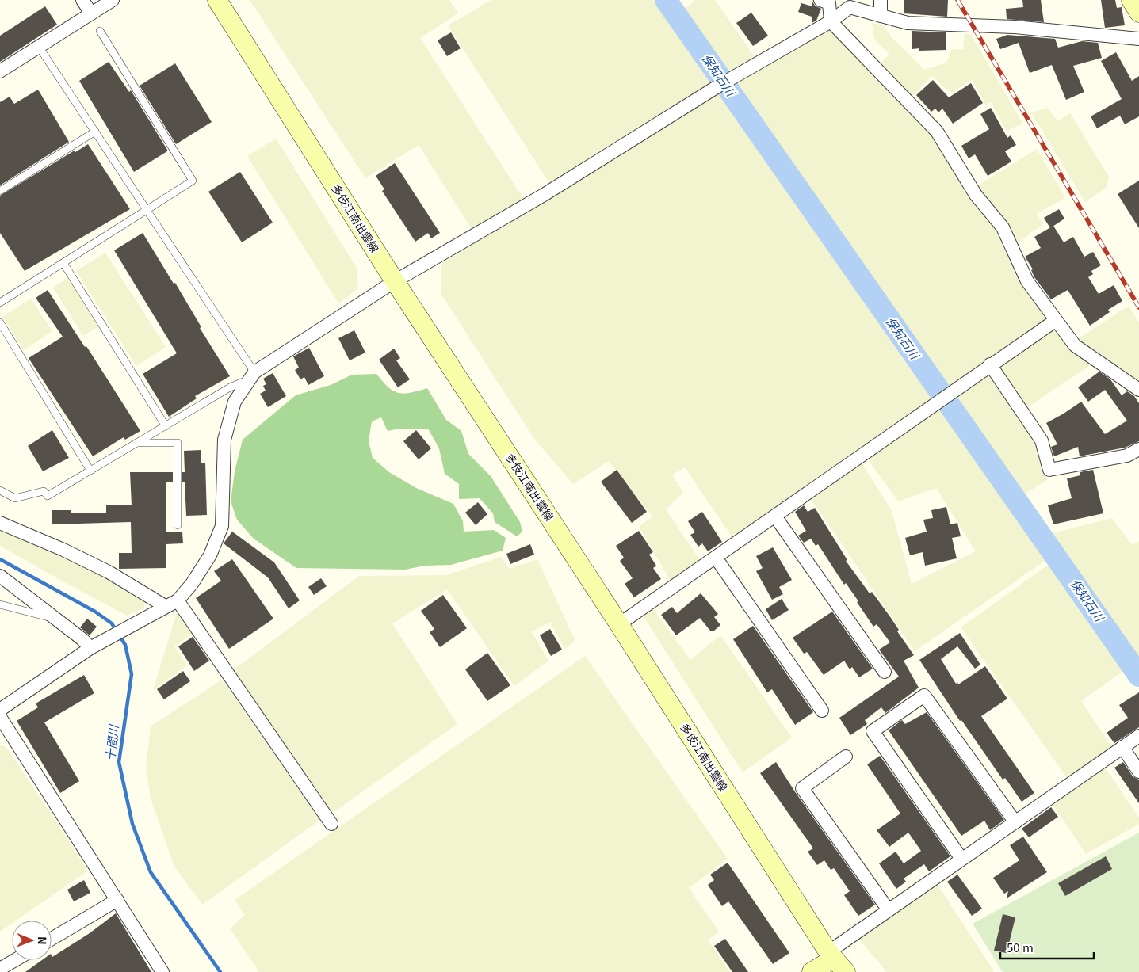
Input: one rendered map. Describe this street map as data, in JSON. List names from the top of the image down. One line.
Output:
{"streets":{"main road":["多伎江南出雲線"]},"water":["保知石川","十間川"],"scale_bar":"50 m","north":"right"}
